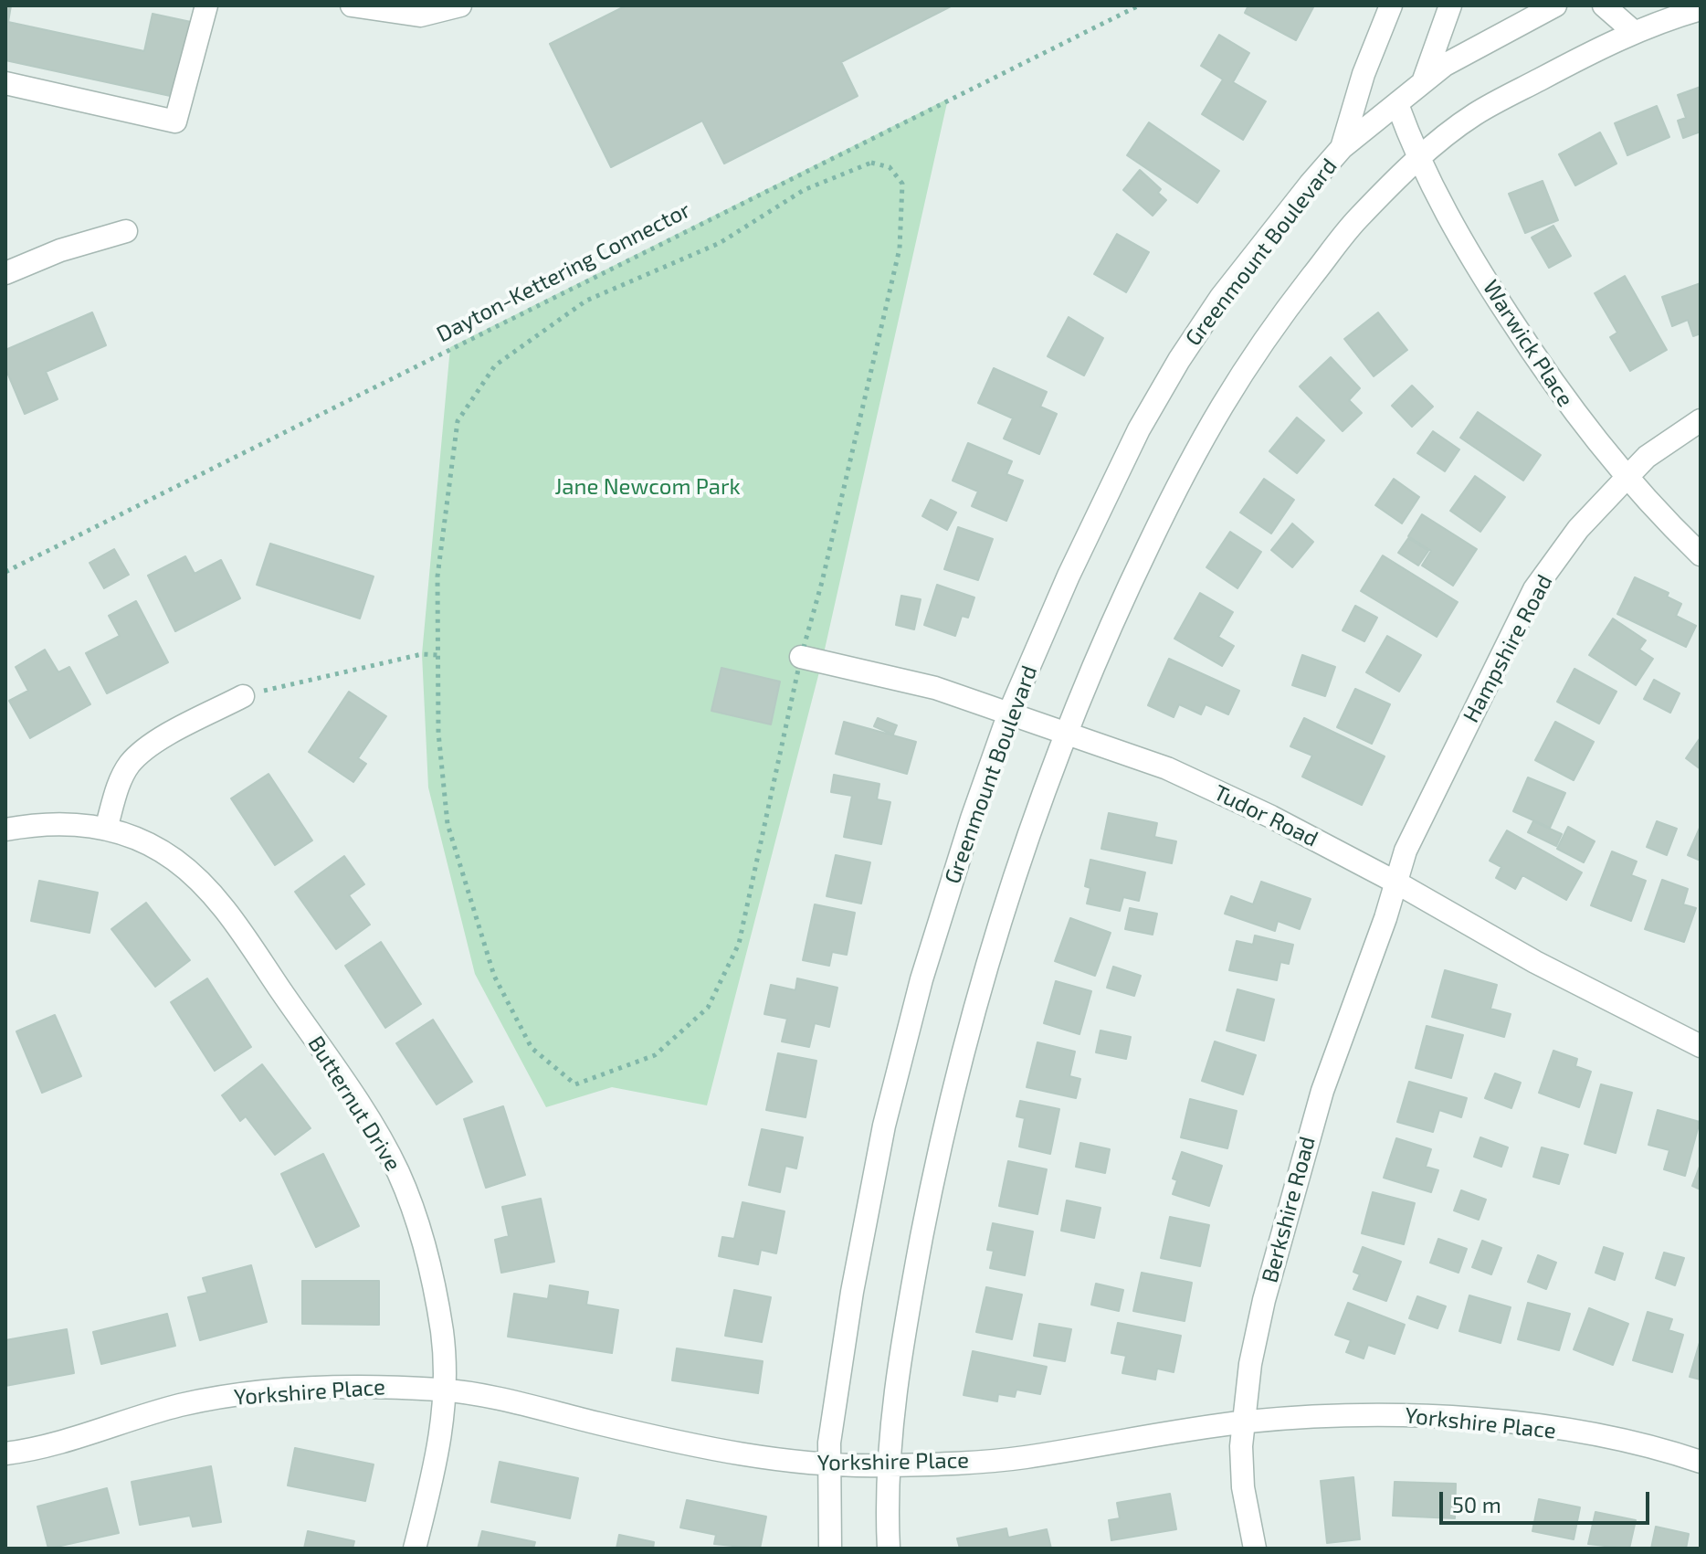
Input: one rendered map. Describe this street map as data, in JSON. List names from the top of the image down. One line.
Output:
{"streets":{"street":["Greenmount Boulevard","Warwick Place","Hampshire Road","Tudor Road","Butternut Drive","Berkshire Road","Yorkshire Place"],"path":["Dayton-Kettering Connector"]},"crossings":[["Greenmount Boulevard","Warwick Place"],["Greenmount Boulevard","Tudor Road"],["Greenmount Boulevard","Yorkshire Place"],["Warwick Place","Hampshire Road"],["Hampshire Road","Tudor Road"],["Hampshire Road","Berkshire Road"],["Tudor Road","Berkshire Road"],["Butternut Drive","Yorkshire Place"],["Berkshire Road","Yorkshire Place"]],"parks":["Jane Newcom Park"],"scale_bar":"50 m"}
